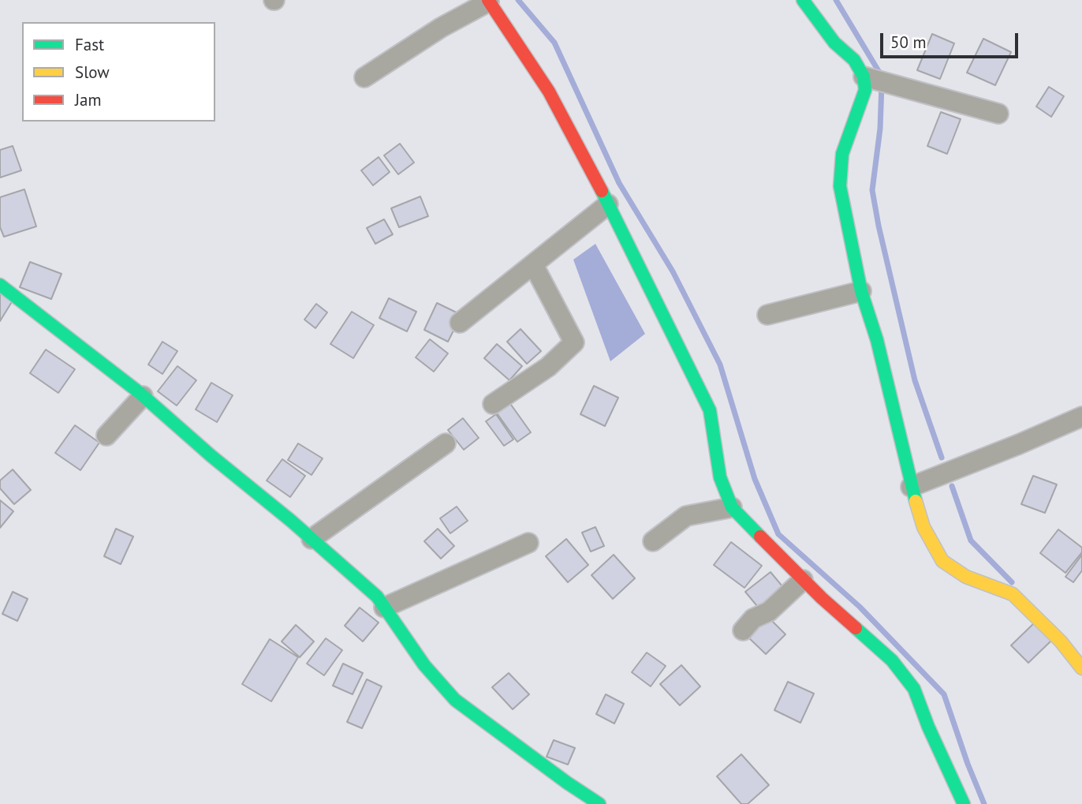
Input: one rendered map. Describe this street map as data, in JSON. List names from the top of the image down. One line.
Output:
{"legend":["Fast","Slow","Jam"],"scale_bar":"50 m"}
